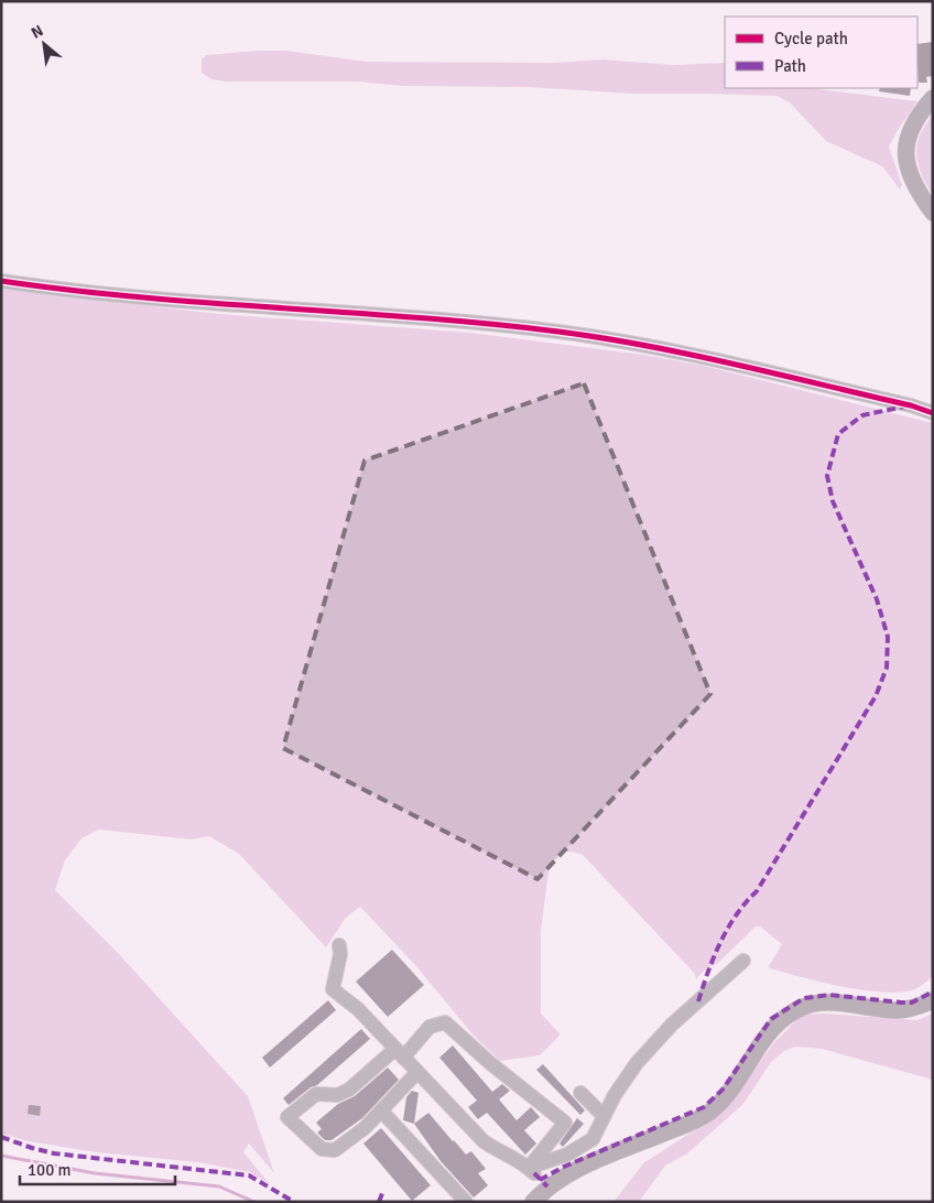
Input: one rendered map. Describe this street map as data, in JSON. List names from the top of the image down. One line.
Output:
{"legend":["Cycle path","Path"],"scale_bar":"100 m","north":"top left"}
